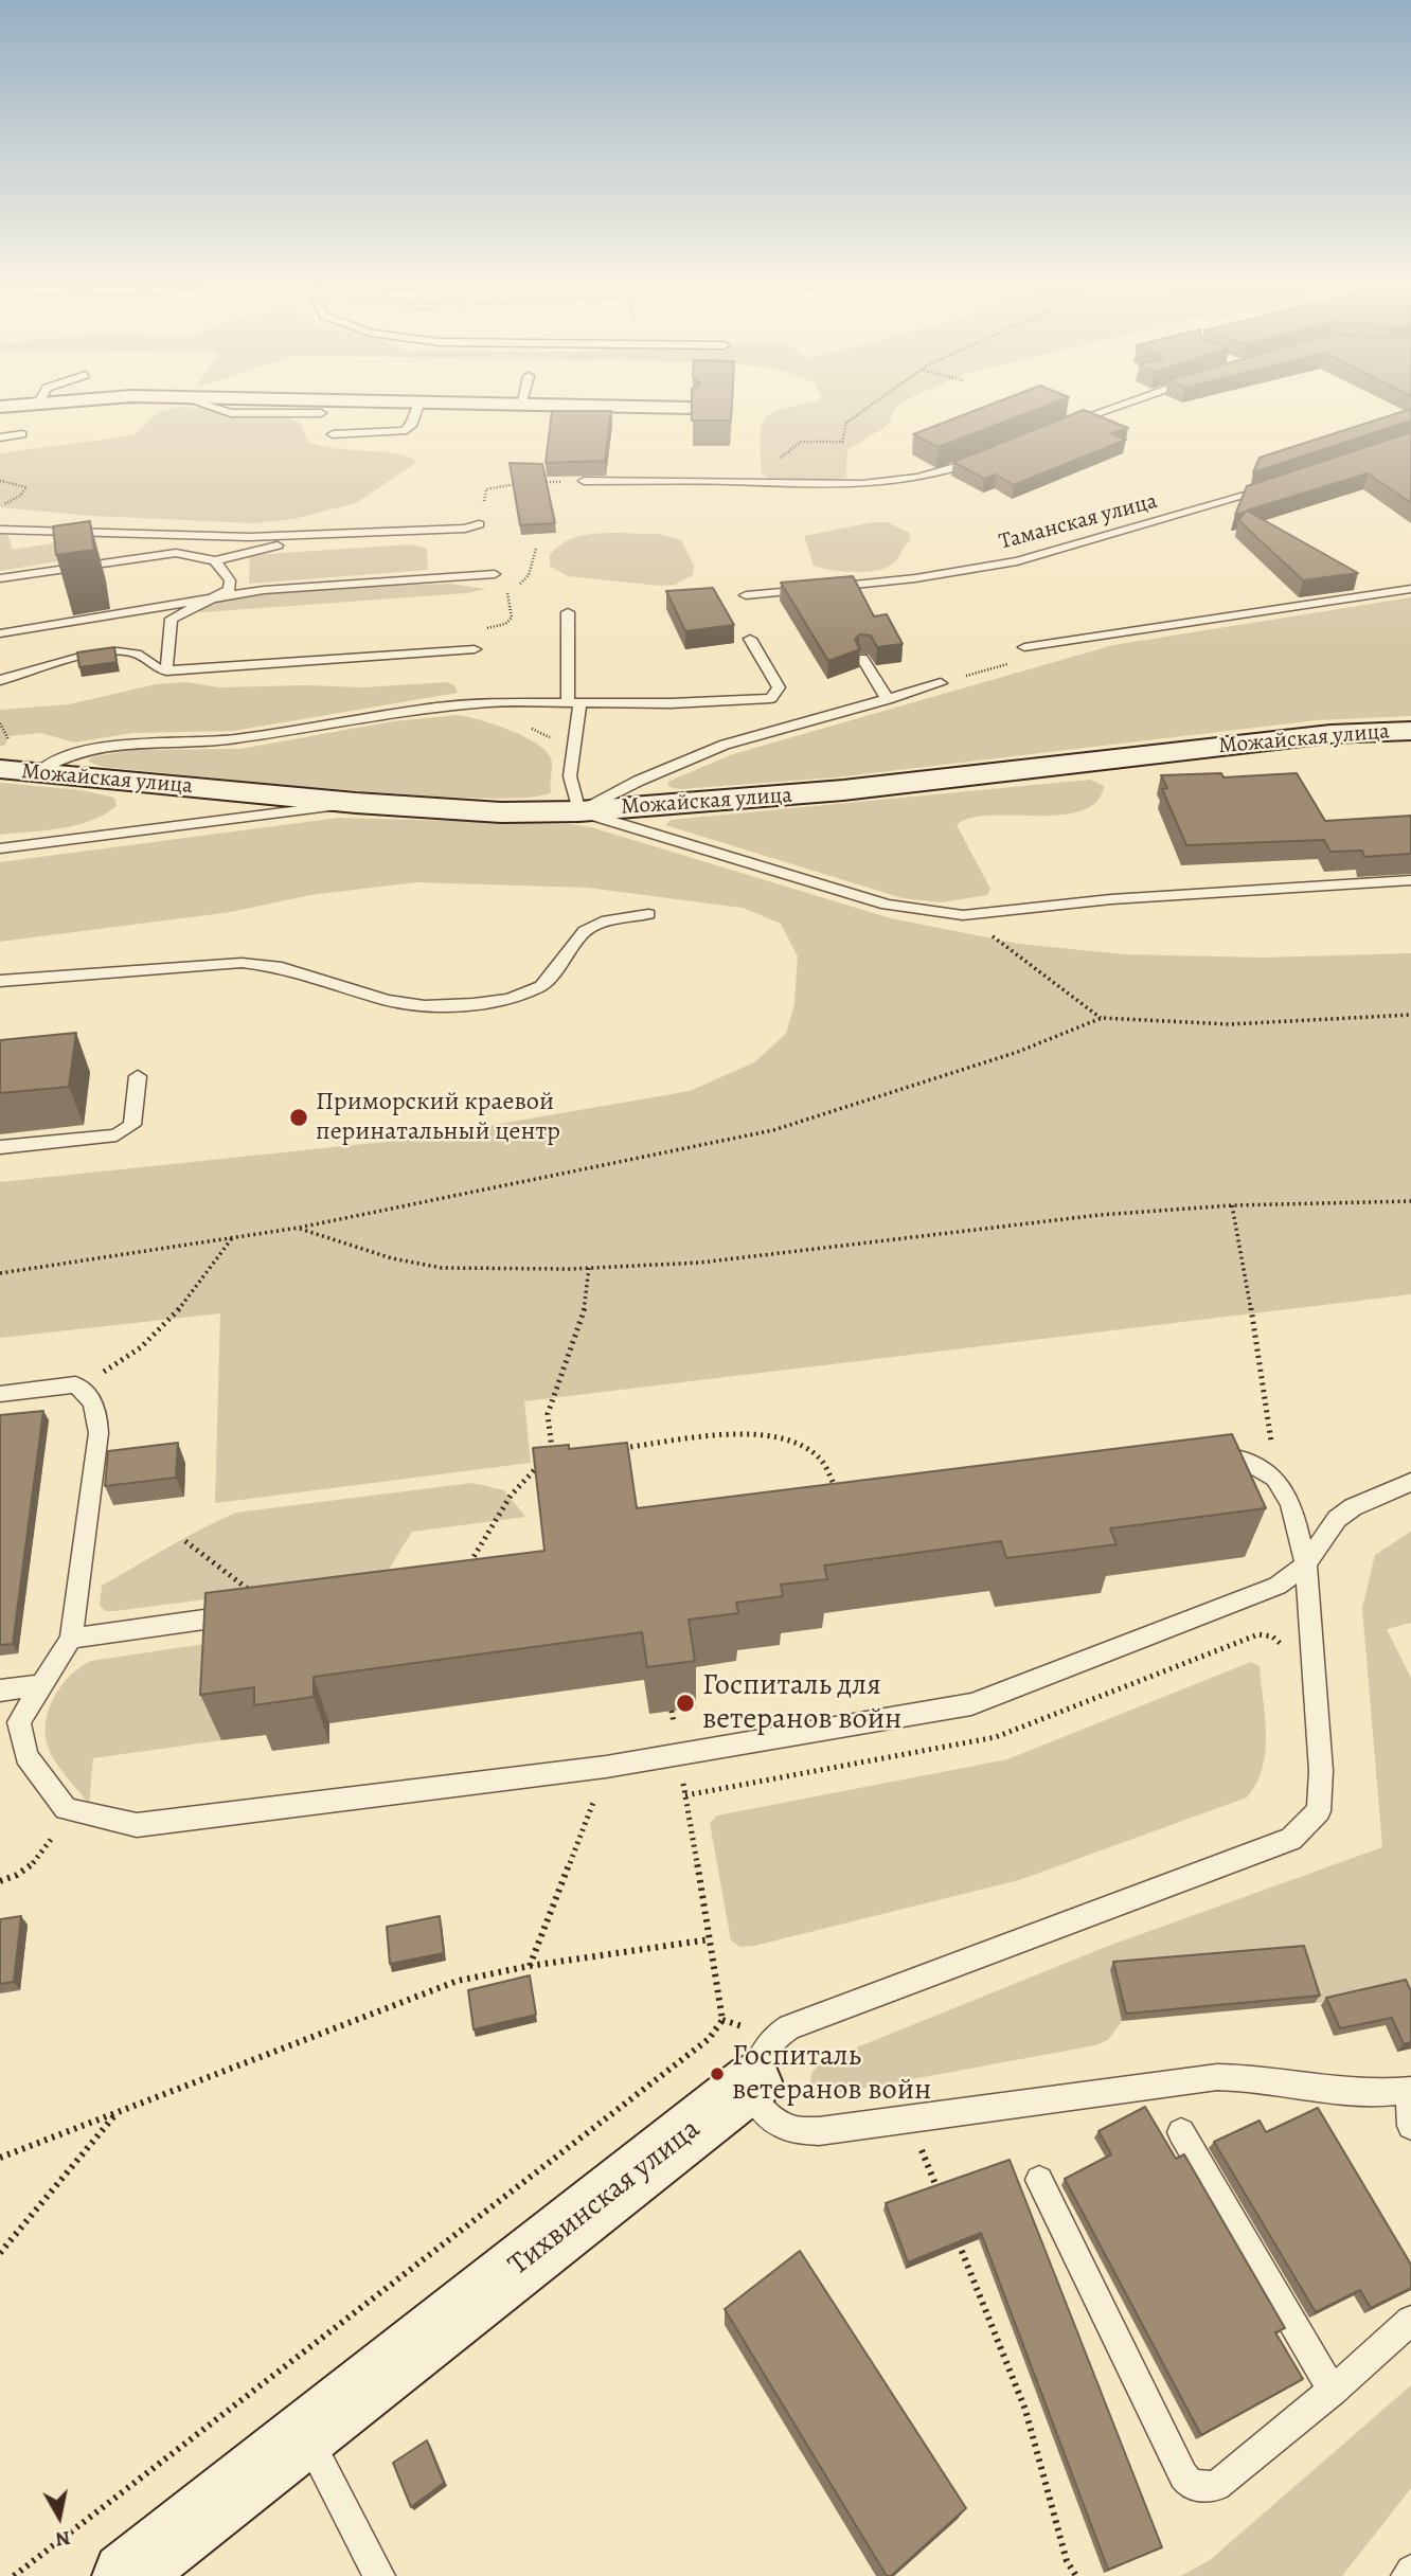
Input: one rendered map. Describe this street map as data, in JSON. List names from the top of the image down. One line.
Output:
{"streets":{"main road":["Можайская улица","Тихвинская улица"],"lane":["Таманская улица"]},"places":["Приморский краевой перинатальный центр","Госпиталь для ветеранов войн","Госпиталь ветеранов войн"],"north":"bottom"}
